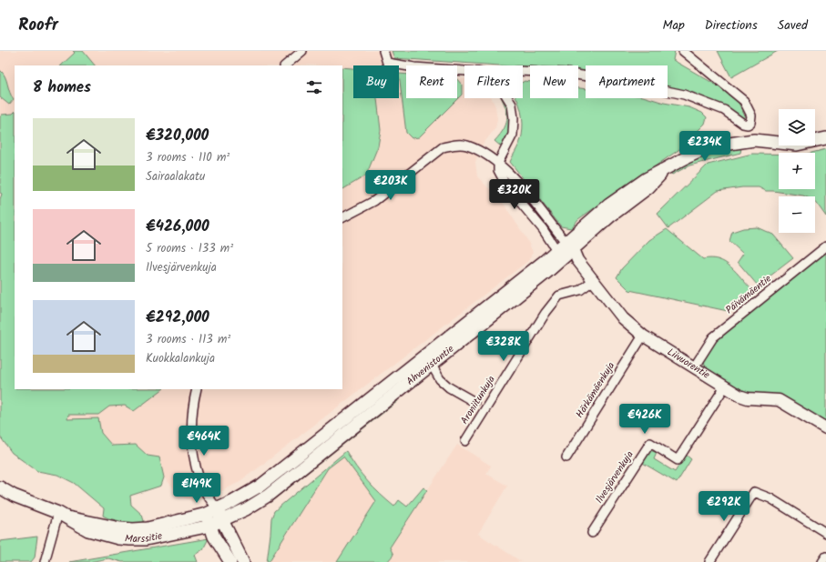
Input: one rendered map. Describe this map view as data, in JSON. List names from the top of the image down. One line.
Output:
{"streets":{"main road":["Ahvenistontie","Marssitie"],"street":["Päivämäentie","Liivuorentie","Härkämäenkuja","Aroniitunkuja","Ilvesjärvenkuja"]},"crossings":[["Päivämäentie","Liivuorentie"],["Liivuorentie","Ahvenistontie"],["Liivuorentie","Härkämäenkuja"],["Liivuorentie","Aroniitunkuja"],["Liivuorentie","Ilvesjärvenkuja"],["Ahvenistontie","Marssitie"]],"page":{"header":"Roofr","nav":["Map","Directions","Saved"],"chip":["Buy","Rent","Filters","New","Apartment"],"heading":"8 homes","map_buttons":["+","−"],"list":[{"name":"€320,000","note":"3 rooms · 110 m² · Sairaalakatu"},{"name":"€426,000","note":"5 rooms · 133 m² · Ilvesjärvenkuja"},{"name":"€292,000","note":"3 rooms · 113 m² · Kuokkalankuja"}],"price":["€234K","€203K","€320K","€328K","€426K","€464K","€149K","€292K"]}}
